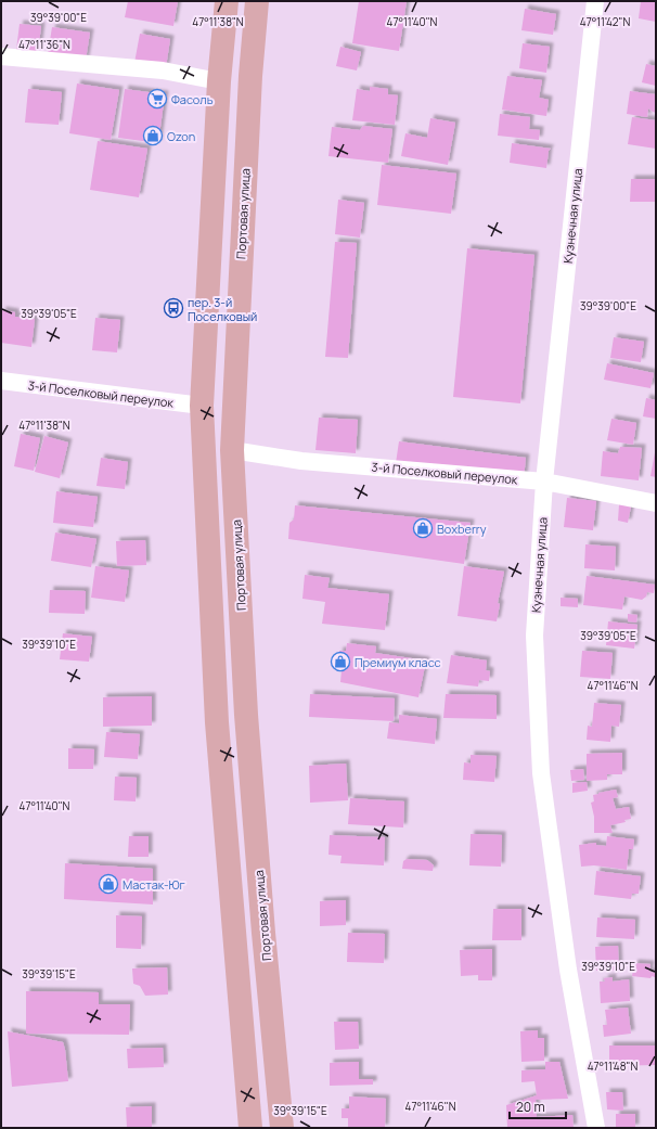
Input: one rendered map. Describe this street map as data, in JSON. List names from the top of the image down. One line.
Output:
{"streets":{"main road":["Портовая улица"],"street":["Кузнечная улица","3-й Поселковый переулок"]},"crossings":[["Портовая улица","3-й Поселковый переулок"],["Кузнечная улица","3-й Поселковый переулок"]],"places":{"supermarket":["Фасоль"],"shop":["Ozon","Boxberry","Премиум класс","Мастак-Юг"],"bus stop":["пер. 3-й Поселковый"]},"scale_bar":"20 m","coordinates":["39°39'00\"E","47°11'38\"N","47°11'40\"N","47°11'42\"N","47°11'36\"N","39°39'05\"E","39°39'10\"E","47°11'46\"N","39°39'15\"E","47°11'48\"N"]}
